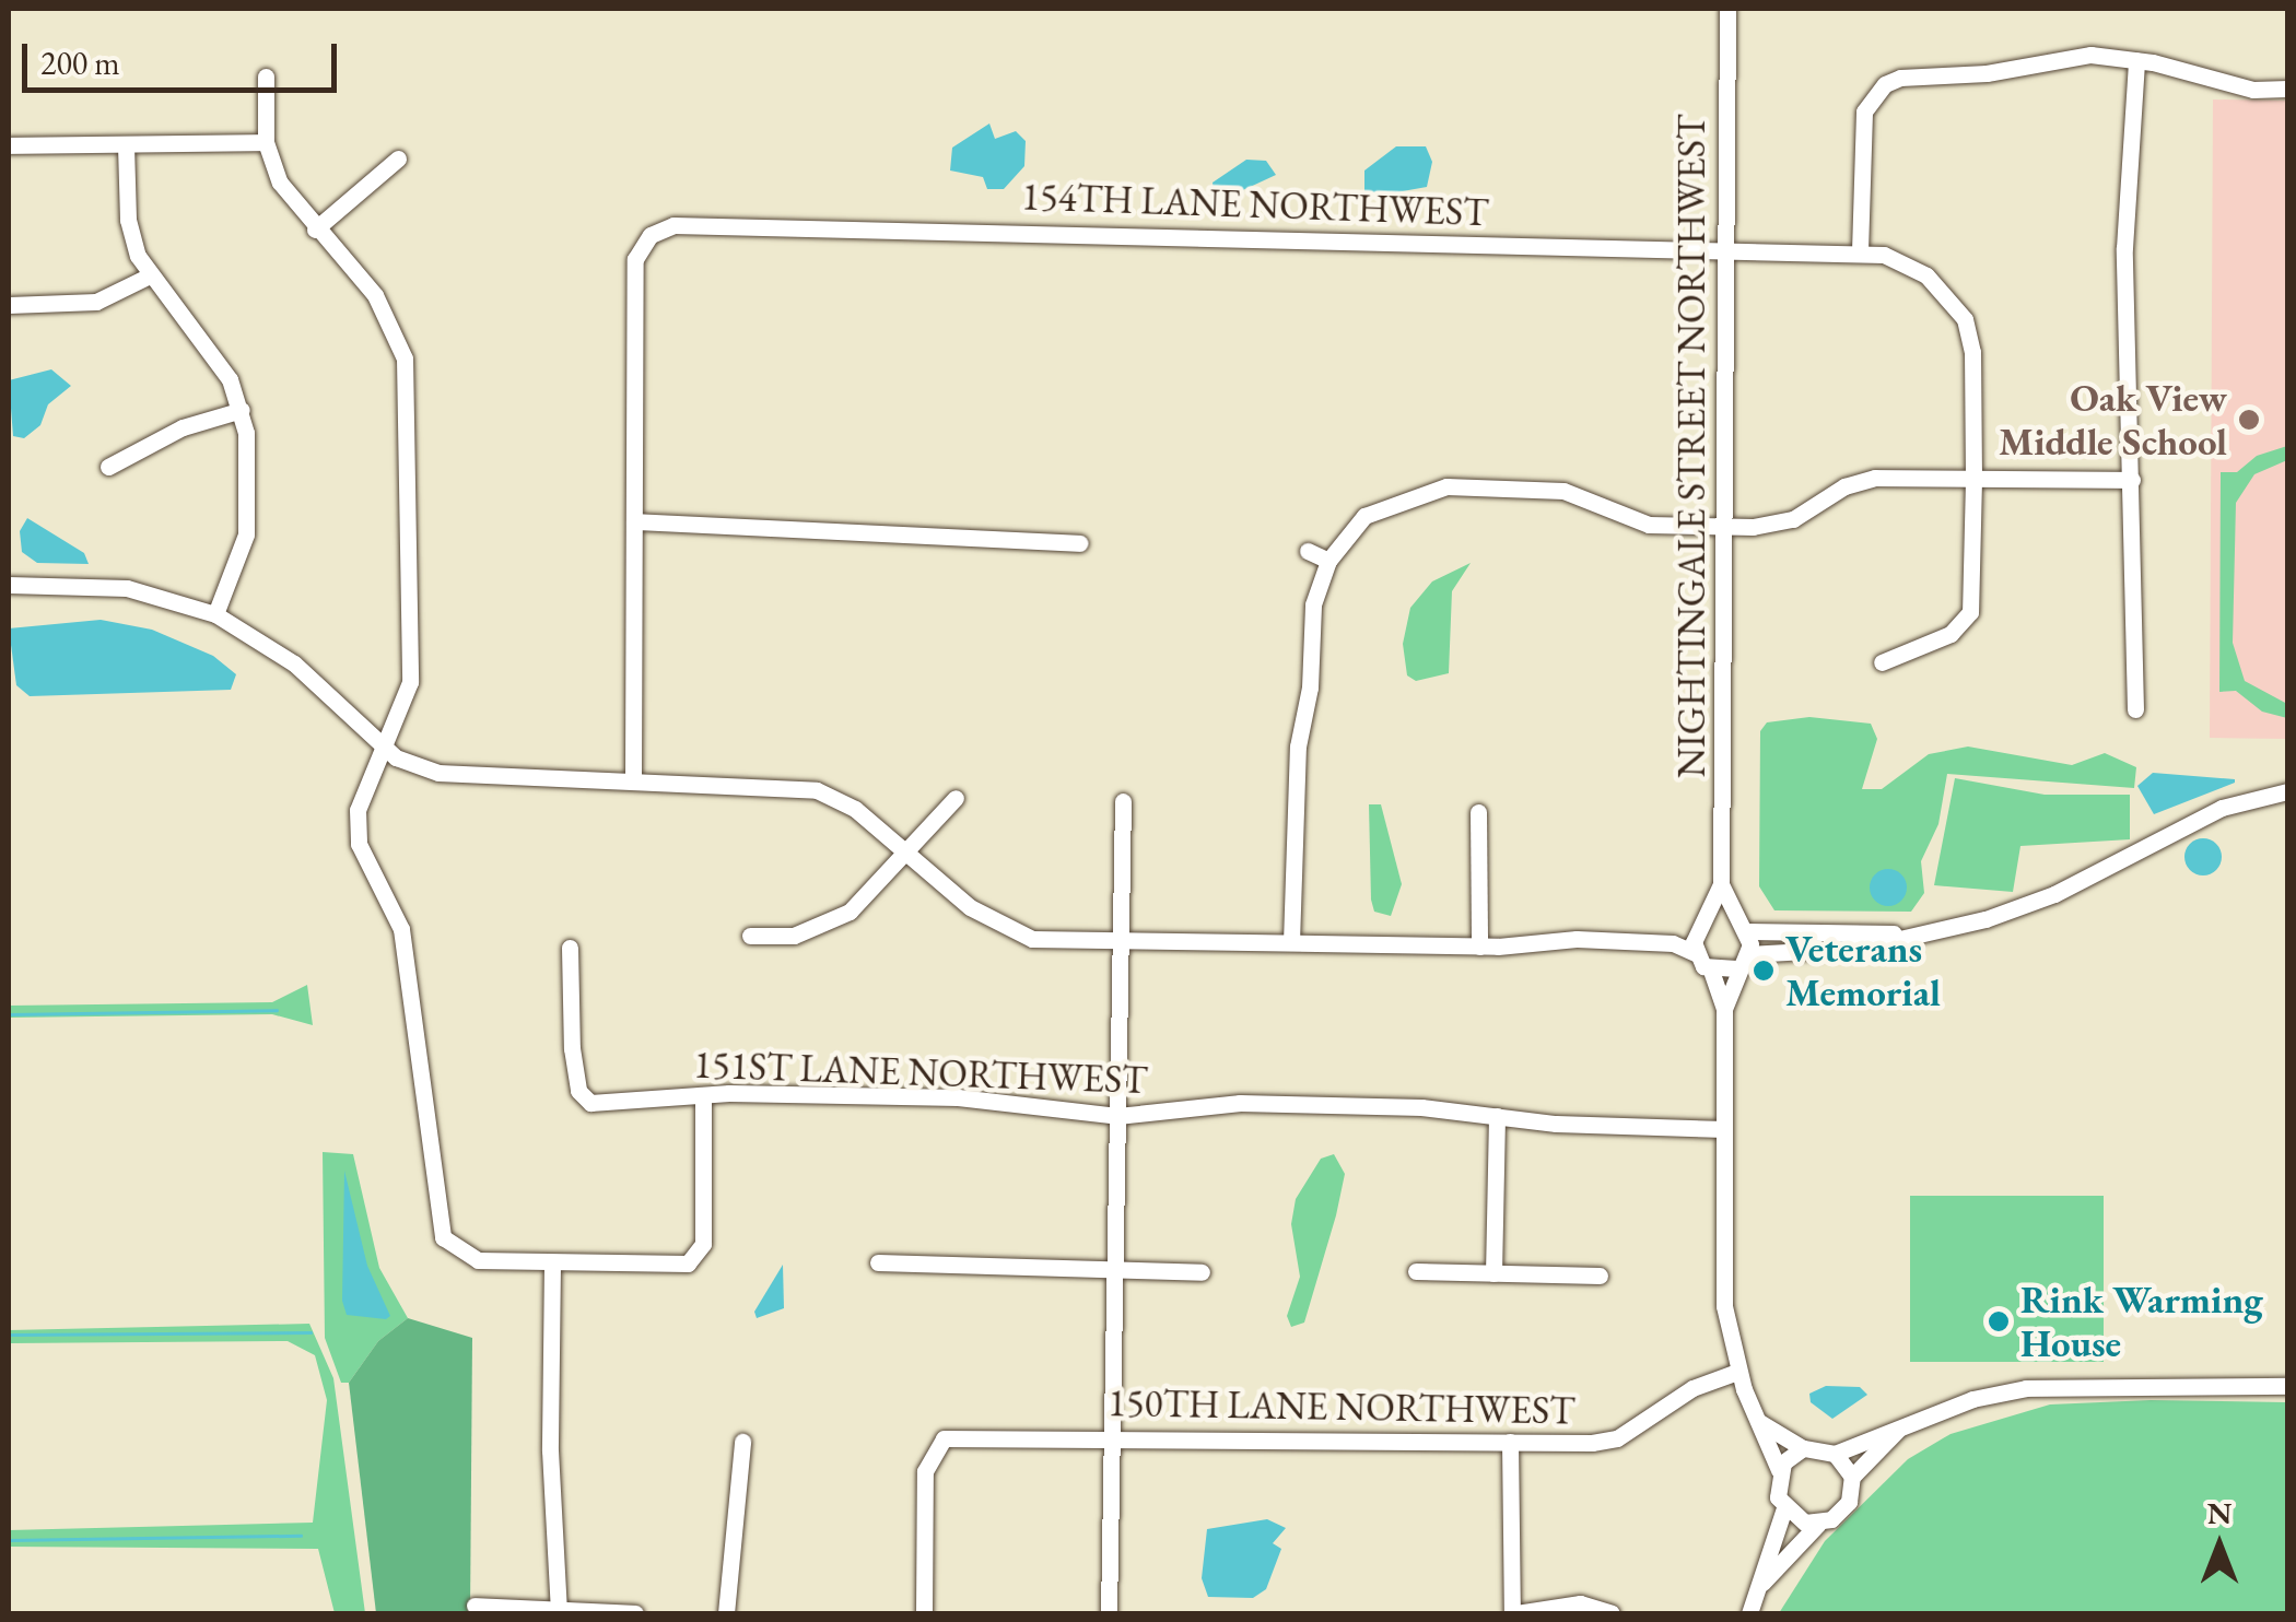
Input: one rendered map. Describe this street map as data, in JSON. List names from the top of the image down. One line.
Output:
{"streets":{"street":["154TH LANE NORTHWEST","NIGHTINGALE STREET NORTHWEST","151ST LANE NORTHWEST","150TH LANE NORTHWEST"]},"crossings":[["154TH LANE NORTHWEST","NIGHTINGALE STREET NORTHWEST"]],"places":["Oak View Middle School","Veterans Memorial","Rink Warming House"],"scale_bar":"200 m","north":"top"}
